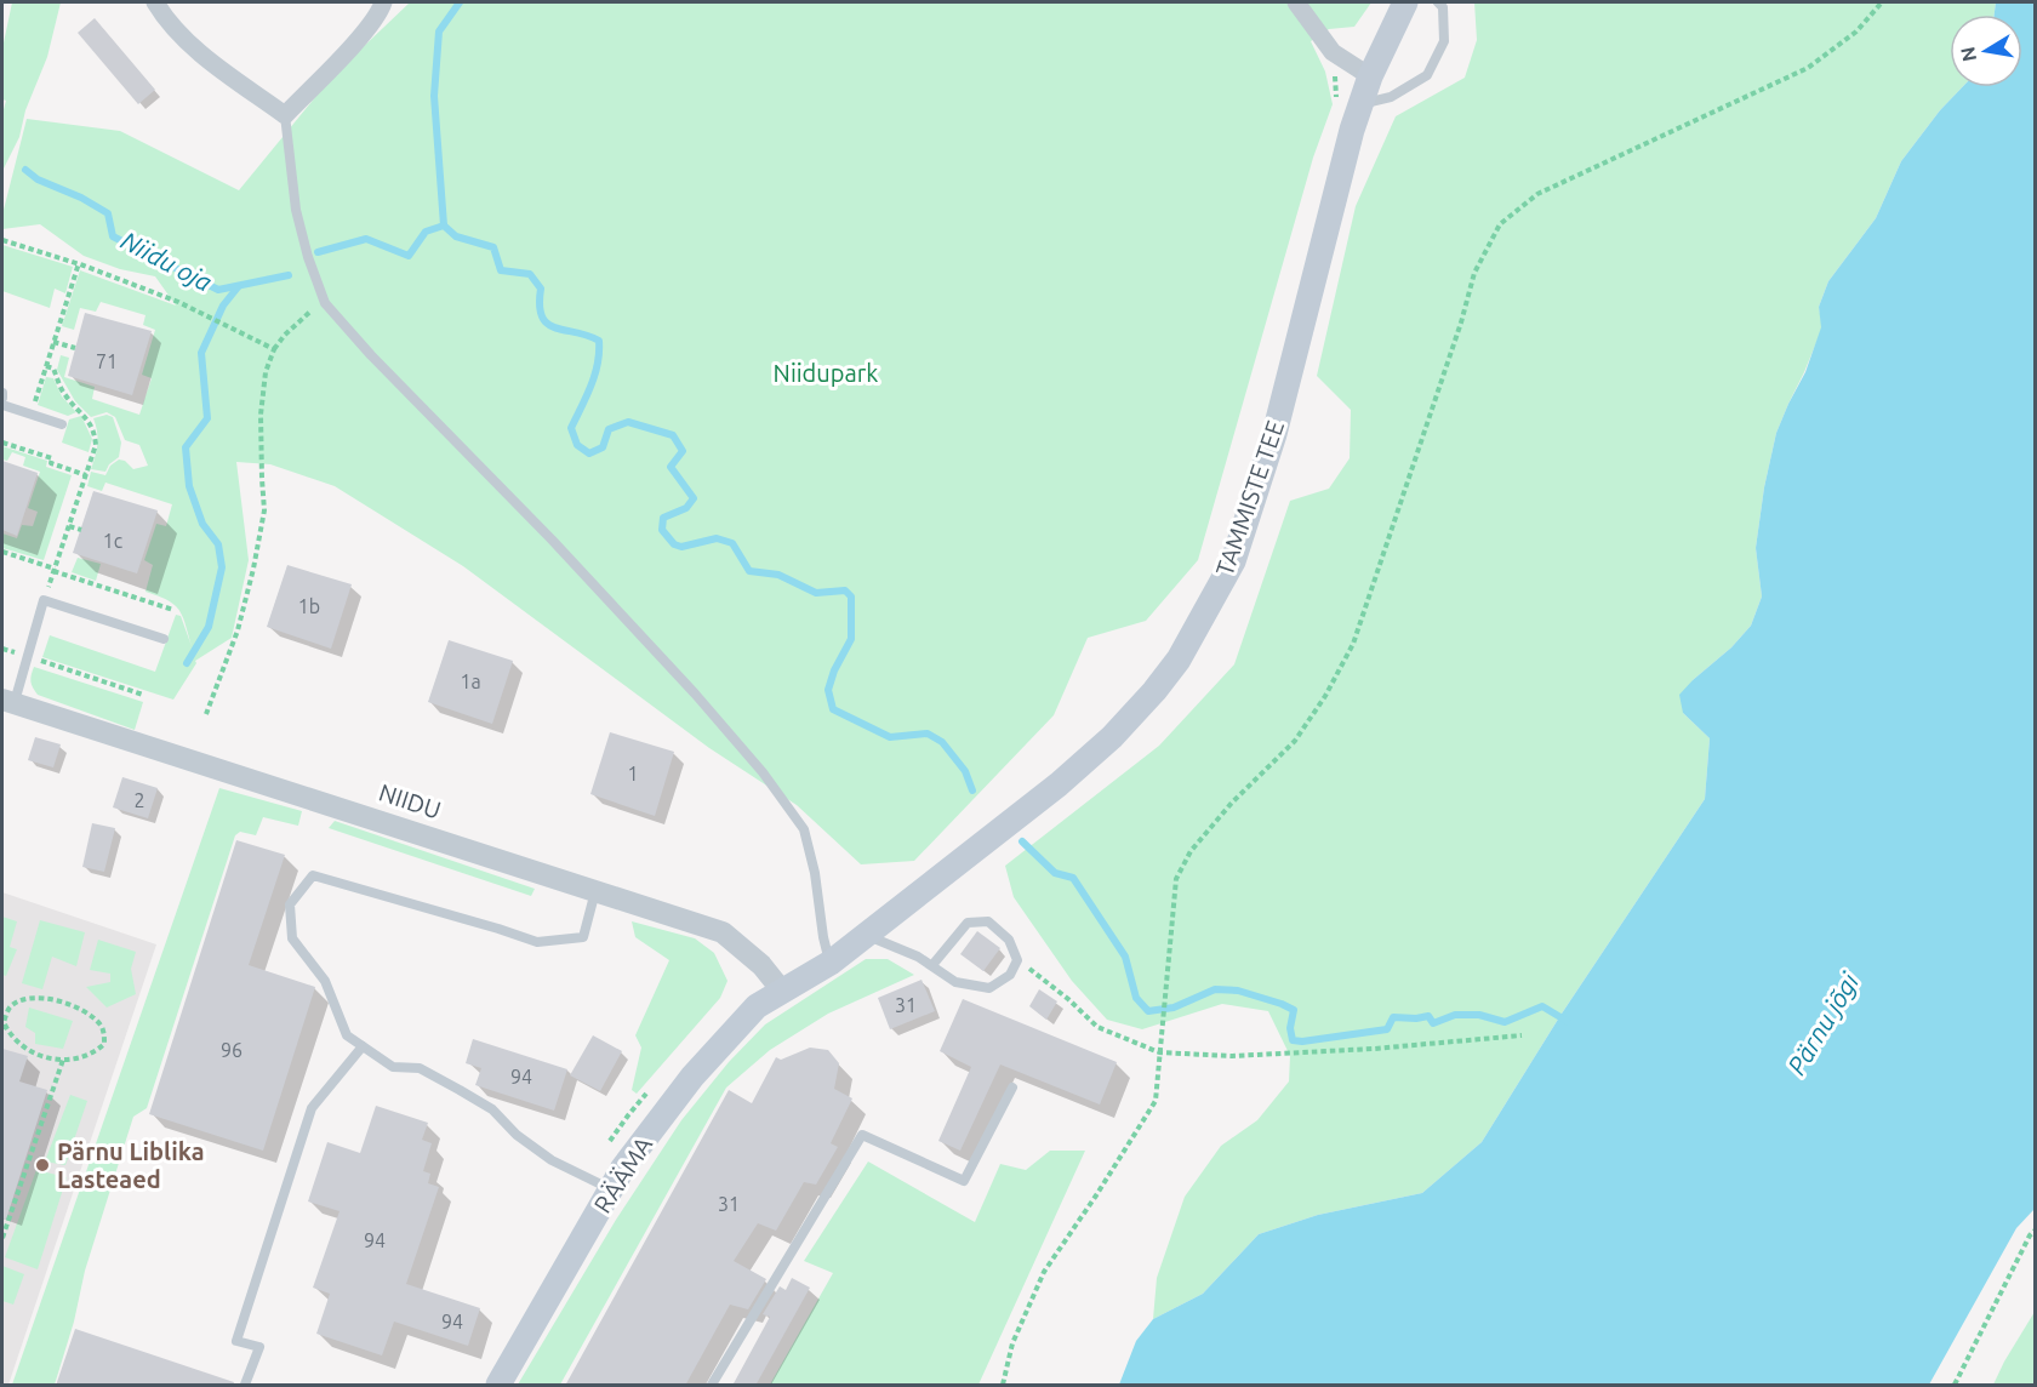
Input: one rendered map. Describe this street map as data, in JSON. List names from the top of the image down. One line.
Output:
{"streets":{"main road":["TAMMISTE TEE","RÄÄMA"],"street":["NIIDU"]},"crossings":[["TAMMISTE TEE","NIIDU"],["TAMMISTE TEE","RÄÄMA"],["NIIDU","RÄÄMA"]],"water":["Niidu oja","Pärnu jõgi"],"parks":["Niidupark"],"places":["Pärnu Liblika Lasteaed"],"house_numbers":["71","1c","1b","1a","1","2","31","96","94","31","94","94"],"north":"left"}
